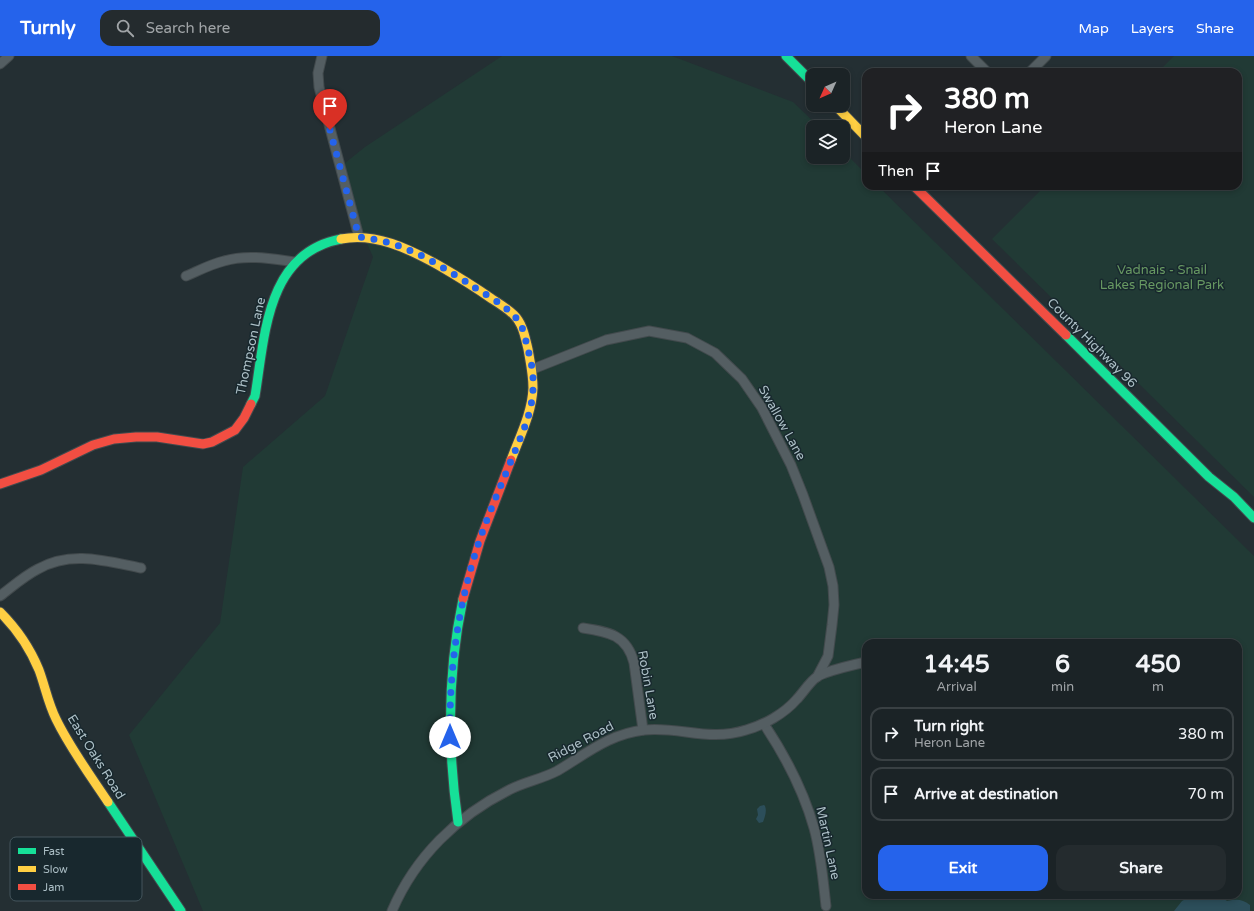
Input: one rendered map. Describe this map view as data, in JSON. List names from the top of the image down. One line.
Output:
{"streets":{"street":["County Highway 96","Thompson Lane","Swallow Lane","Robin Lane","Ridge Road","East Oaks Road","Martin Lane"]},"crossings":[["Thompson Lane","Swallow Lane"],["Thompson Lane","Ridge Road"],["Swallow Lane","Ridge Road"],["Robin Lane","Ridge Road"],["Ridge Road","Martin Lane"]],"parks":["Vadnais - Snail Lakes Regional Park"],"legend":["Fast","Slow","Jam"],"north":"bottom left","page":{"header":"Turnly","search":"Search here","nav":["Map","Layers","Share"],"turn":["380 m","Heron Lane"],"then":"Then","eta":["14:45","Arrival","6","min","450","m"],"list":[{"name":"Turn right","note":"Heron Lane","value":"380 m"},{"name":"Arrive at destination","value":"70 m"}],"buttons":["Exit","Share"]}}
